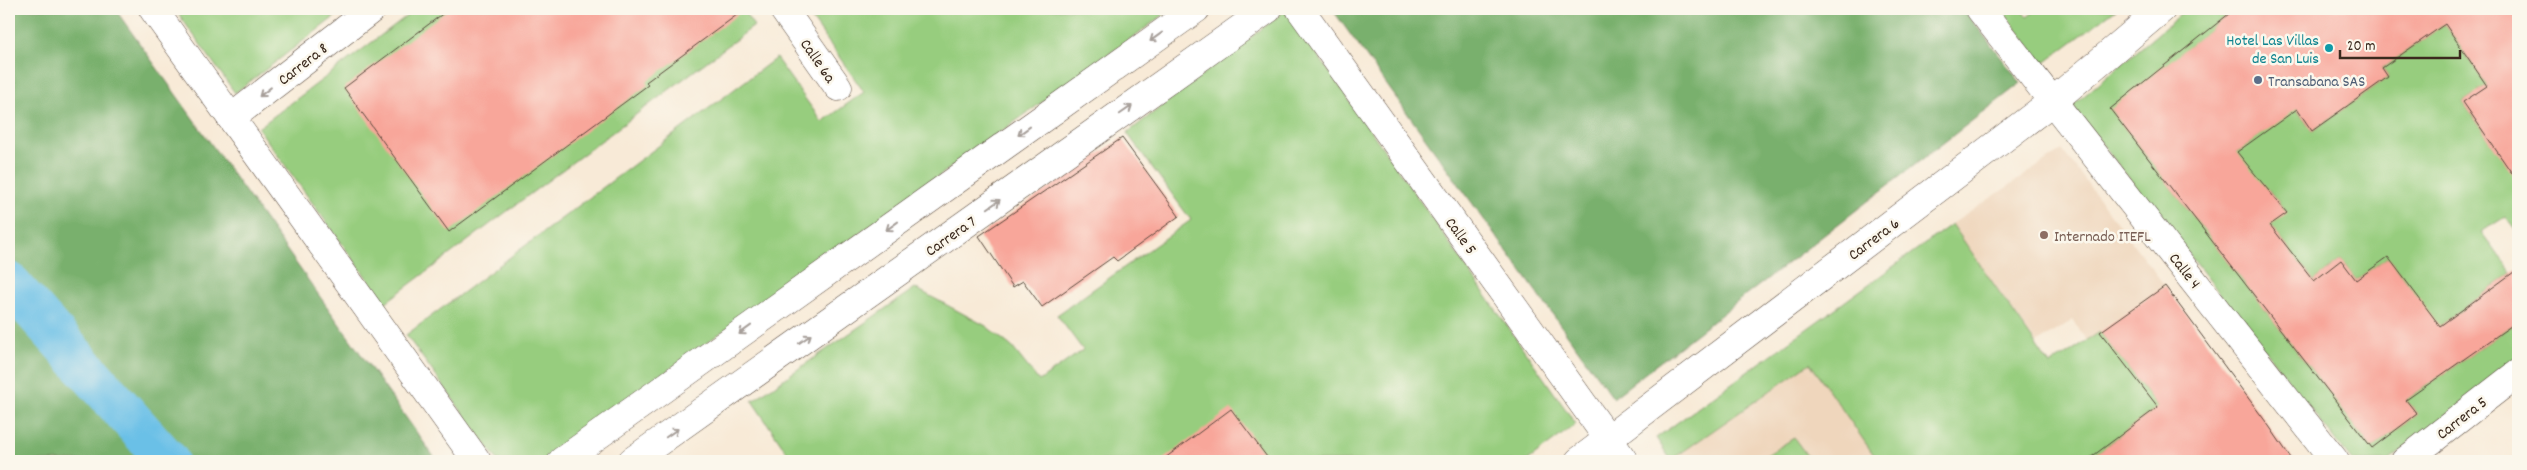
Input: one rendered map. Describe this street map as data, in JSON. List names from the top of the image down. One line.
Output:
{"streets":{"street":["Calle 6a","Carrera 8","Carrera 7","Calle 5","Carrera 6","Calle 4","Carrera 5"]},"crossings":[["Calle 5","Carrera 6"],["Carrera 6","Calle 4"]],"one_way":["Carrera 8"],"places":["Hotel Las Villas de San Luis","Transabana SAS","Internado ITEFL"],"scale_bar":"20 m"}
